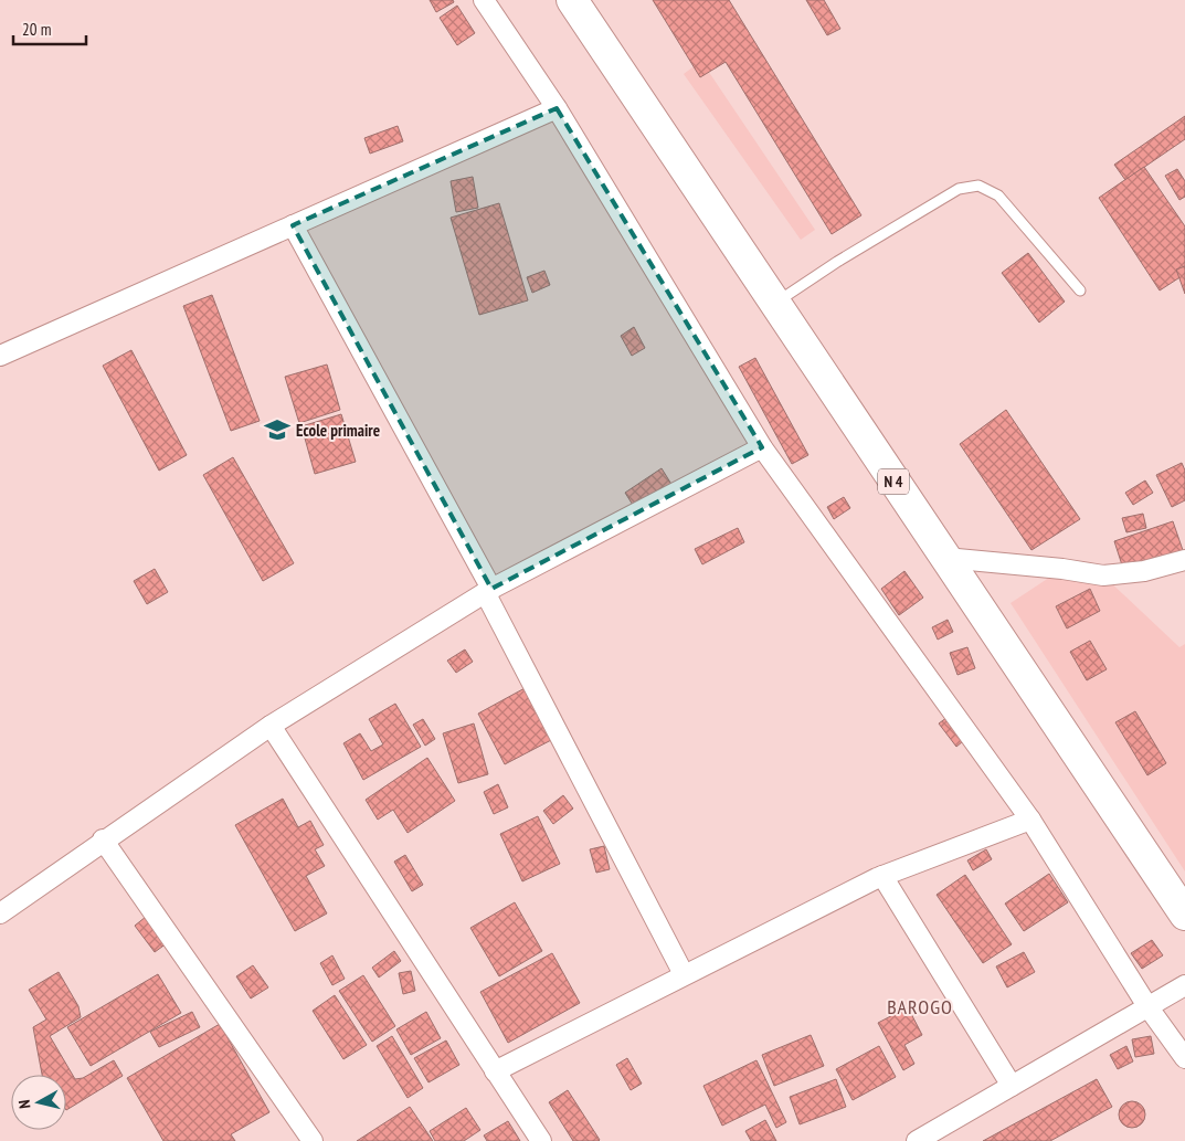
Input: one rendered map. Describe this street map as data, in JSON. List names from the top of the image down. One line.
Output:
{"streets":{"highway":["N 4"]},"districts":["BAROGO"],"places":{"school or university":["Ecole primaire"]},"scale_bar":"20 m","north":"left"}
